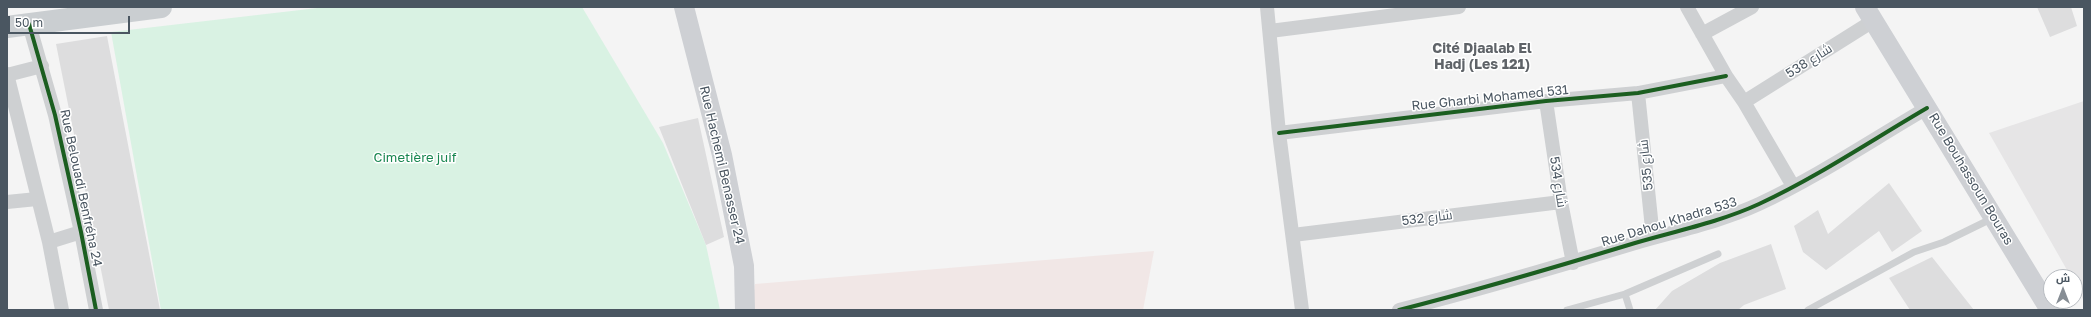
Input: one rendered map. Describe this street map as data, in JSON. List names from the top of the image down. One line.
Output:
{"streets":{"main road":["Rue Hachemi Benasser 24","Rue Bouhassoun Bouras"],"street":["538 شارع","Rue Gharbi Mohamed 531","535 شارع","534 شارع","Rue Belouadi Benfréha 24","532 شارع","Rue Dahou Khadra 533"]},"crossings":[["538 شارع","Rue Bouhassoun Bouras"],["Rue Gharbi Mohamed 531","535 شارع"],["Rue Gharbi Mohamed 531","534 شارع"],["535 شارع","Rue Dahou Khadra 533"],["Rue Bouhassoun Bouras","Rue Dahou Khadra 533"],["534 شارع","532 شارع"],["534 شارع","Rue Dahou Khadra 533"]],"districts":["Cité Djaalab El Hadj (Les 121)"],"parks":["Cimetière juif"],"scale_bar":"50 m","north":"top"}
